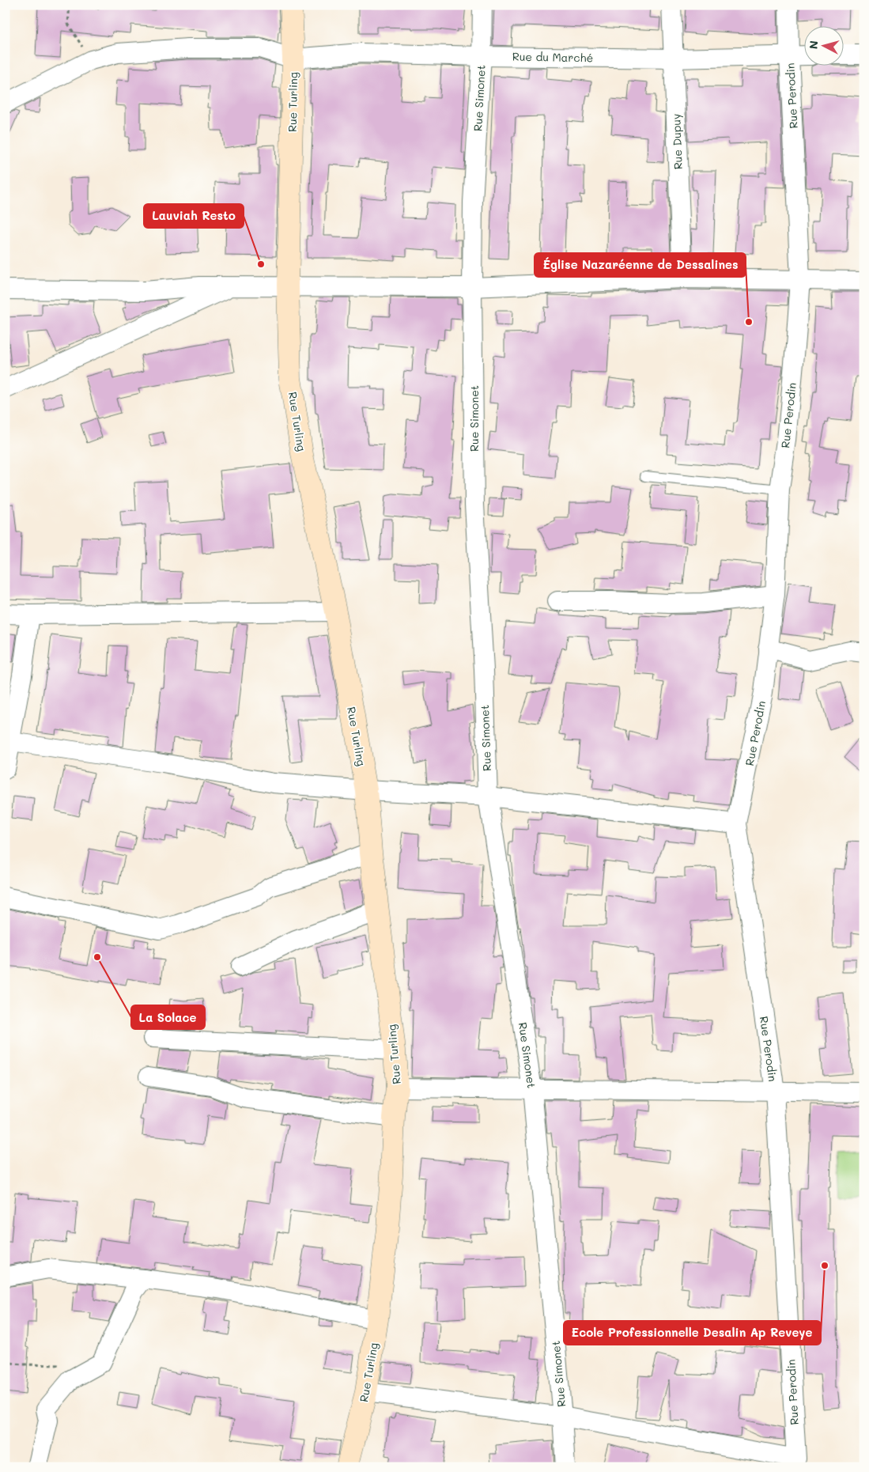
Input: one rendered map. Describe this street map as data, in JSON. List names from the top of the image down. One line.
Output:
{"streets":{"main road":["Rue Turling"],"street":["Rue du Marché","Rue Perodin","Rue Simonet","Rue Dupuy"]},"crossings":[["Rue du Marché","Rue Perodin"],["Rue du Marché","Rue Simonet"],["Rue du Marché","Rue Turling"],["Rue du Marché","Rue Dupuy"],["Rue Perodin","Rue Simonet"]],"places":["Lauviah Resto","Église Nazaréenne de Dessalines","La Solace","Ecole Professionnelle Desalin Ap Reveye"],"north":"left"}
